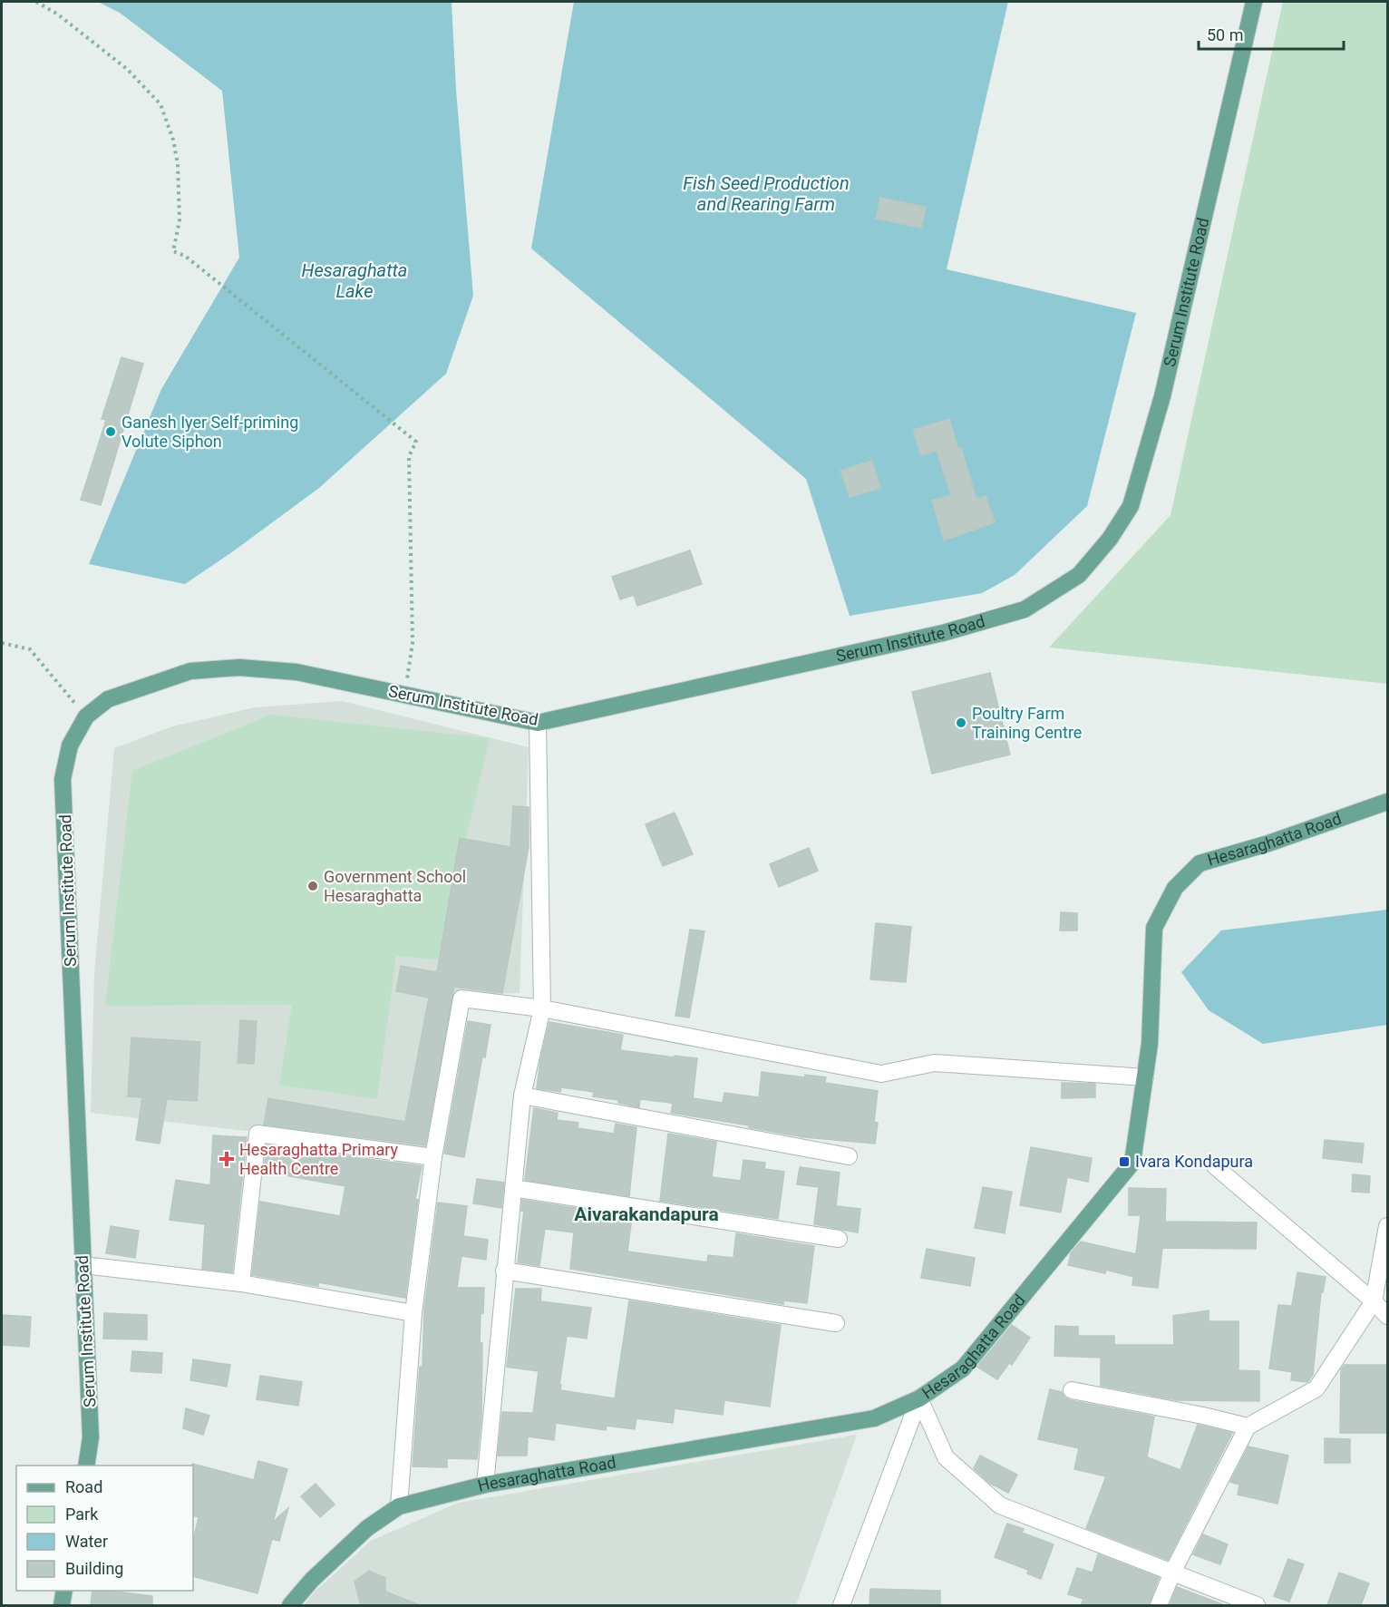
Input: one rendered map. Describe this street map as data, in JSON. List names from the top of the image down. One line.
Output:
{"streets":{"main road":["Serum Institute Road","Hesaraghatta Road"]},"districts":["Aivarakandapura"],"water":["Fish Seed Production and Rearing Farm","Hesaraghatta Lake"],"places":{"other":["Ganesh Iyer Self-priming Volute Siphon","Poultry Farm Training Centre","Government School Hesaraghatta"],"health":["Hesaraghatta Primary Health Centre"],"transit":["Ivara Kondapura"]},"legend":["Road","Park","Water","Building"],"scale_bar":"50 m"}
